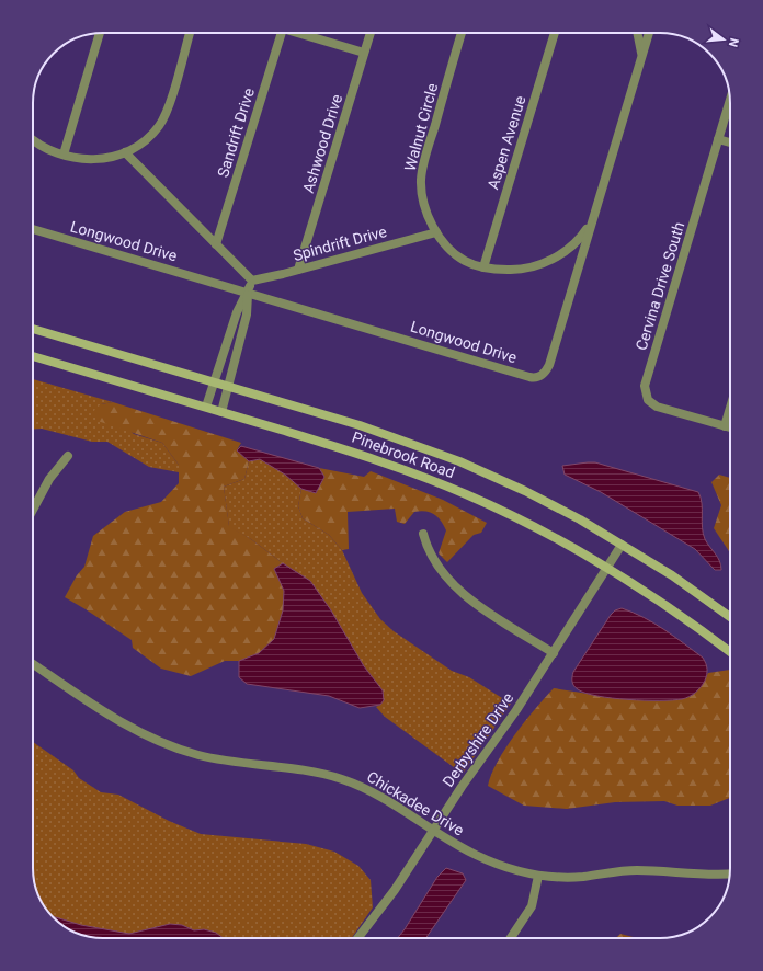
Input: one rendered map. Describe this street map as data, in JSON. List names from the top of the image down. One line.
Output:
{"streets":{"street":["Walnut Circle","Sandrift Drive","Aspen Avenue","Ashwood Drive","Longwood Drive","Spindrift Drive","Cervina Drive South","Pinebrook Road","Derbyshire Drive","Chickadee Drive"]},"crossings":[["Walnut Circle","Aspen Avenue"],["Walnut Circle","Longwood Drive"],["Walnut Circle","Spindrift Drive"],["Ashwood Drive","Spindrift Drive"],["Pinebrook Road","Derbyshire Drive"],["Derbyshire Drive","Chickadee Drive"]],"north":"right"}
